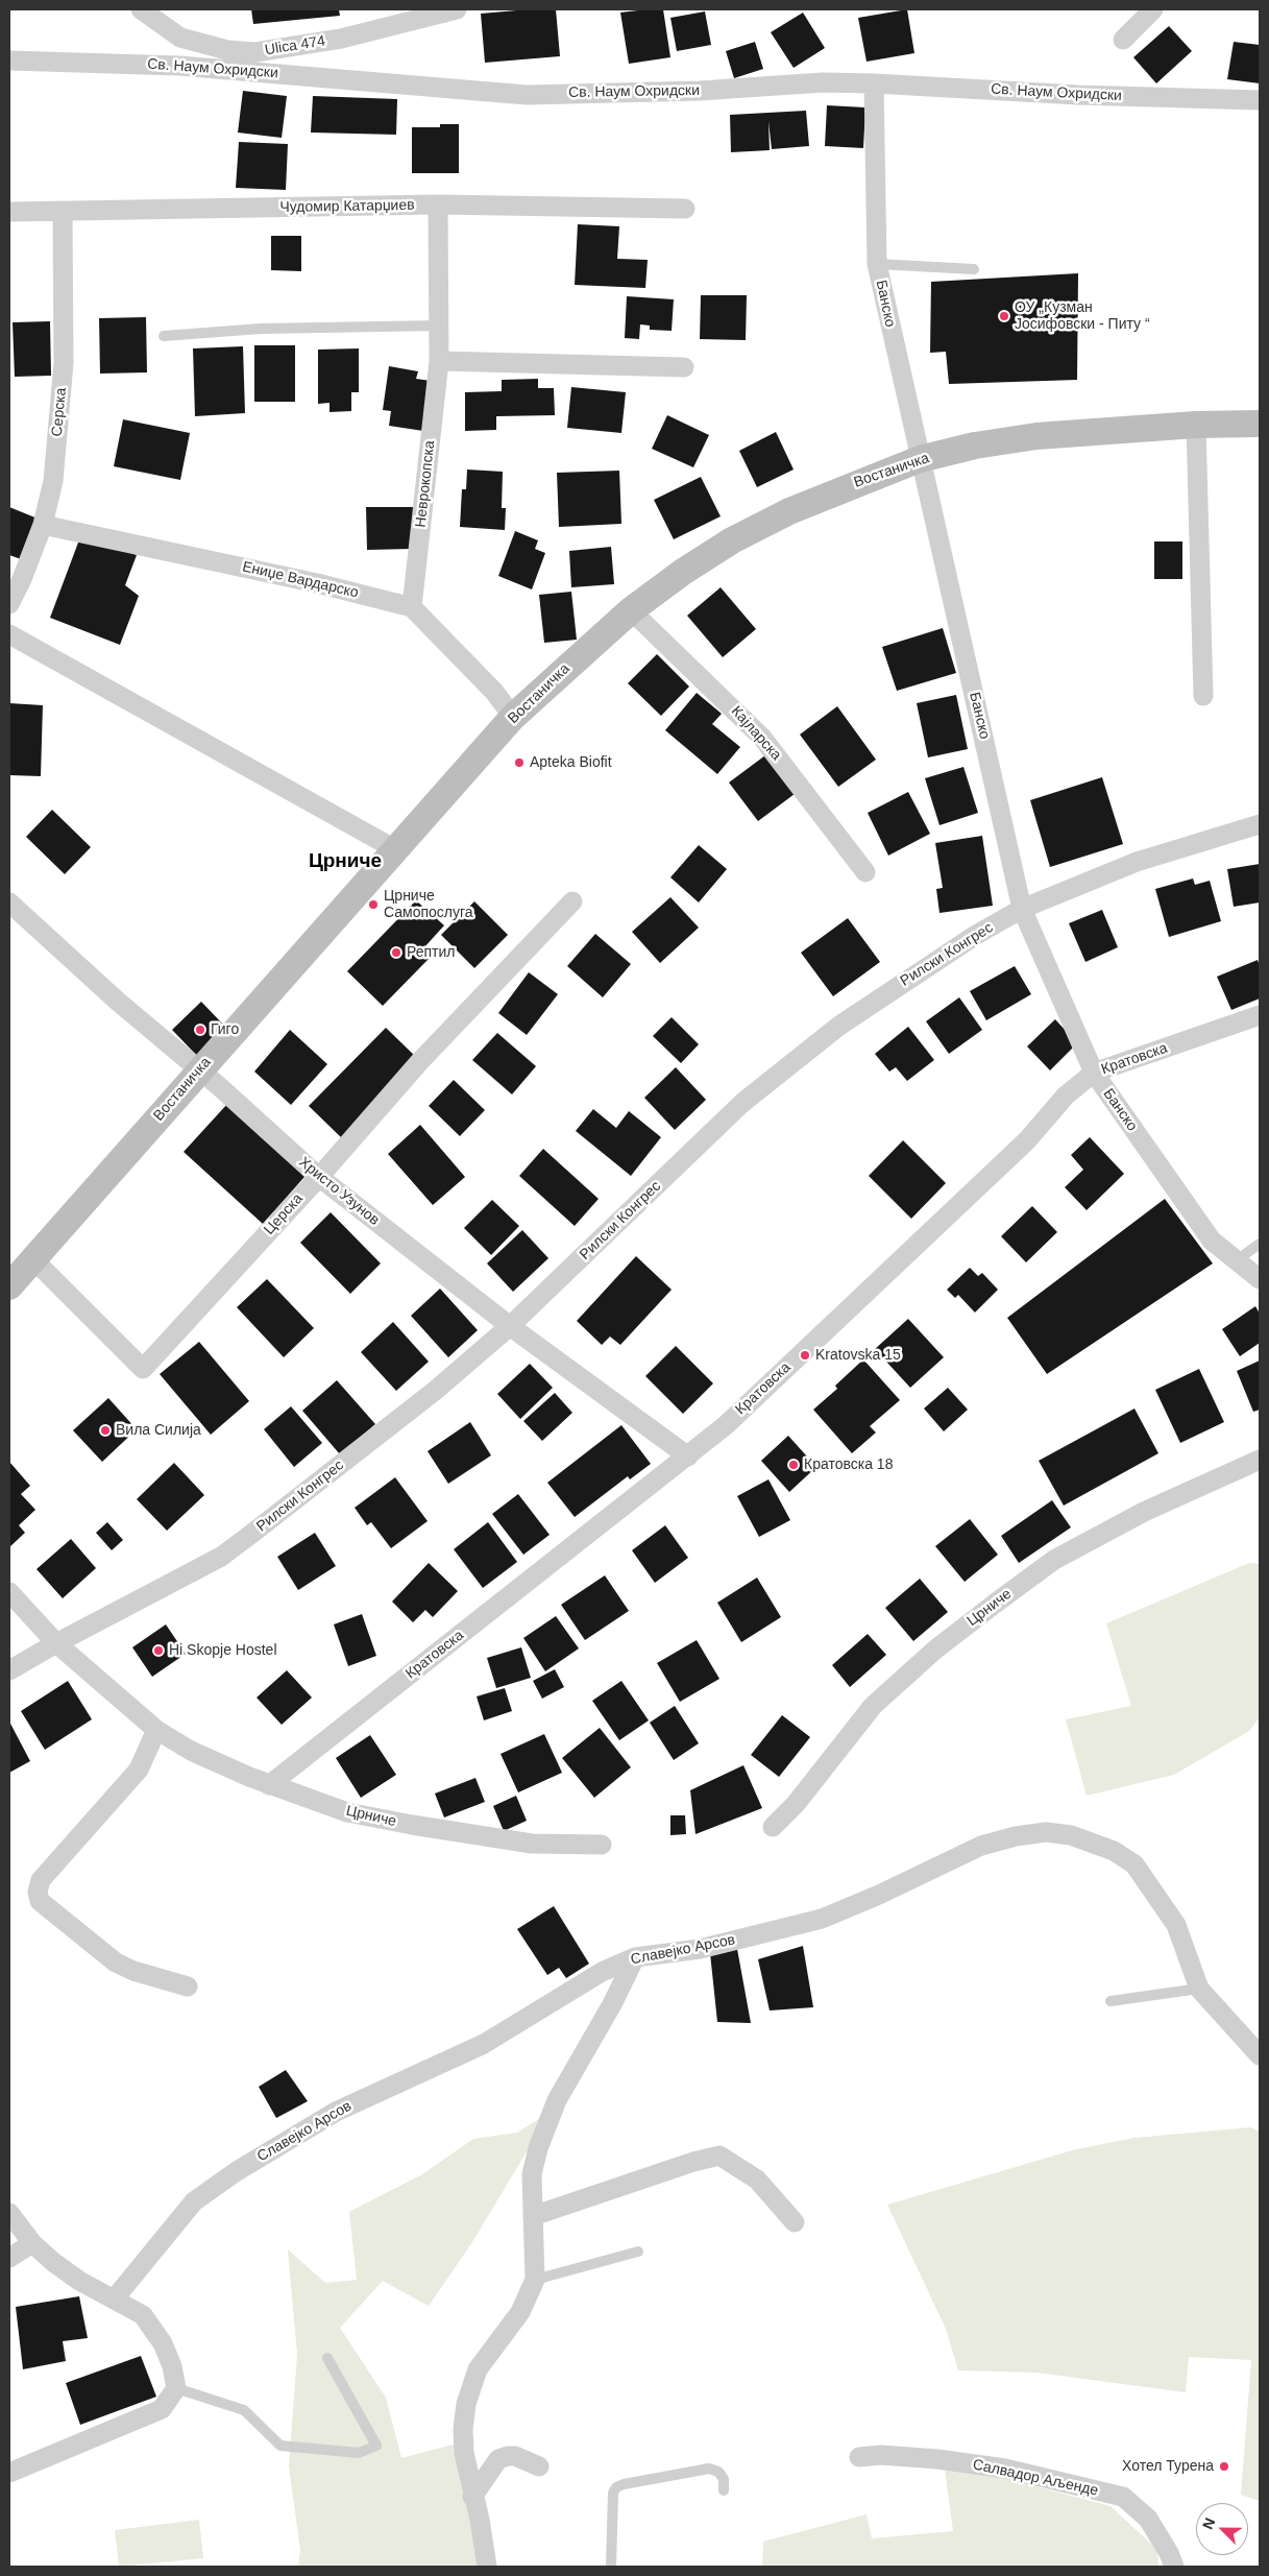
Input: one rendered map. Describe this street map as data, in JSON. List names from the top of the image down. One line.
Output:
{"streets":{"street":["Ulica 474","Св. Наум Охридски","Чудомир Катарџиев","Банско","Серска","Востаничка","Неврокопска","Ениџе Вардарско","Кајларска","Рилски Конгрес","Кратовска","Христо Узунов","Церска","Црниче","Славејко Арсов","Салвадор Аљенде"]},"crossings":[["Св. Наум Охридски","Банско"],["Чудомир Катарџиев","Серска"],["Чудомир Катарџиев","Неврокопска"],["Банско","Востаничка"],["Банско","Рилски Конгрес"],["Банско","Кратовска"],["Серска","Ениџе Вардарско"],["Востаничка","Кајларска"],["Востаничка","Христо Узунов"],["Востаничка","Церска"],["Неврокопска","Ениџе Вардарско"],["Рилски Конгрес","Христо Узунов"],["Рилски Конгрес","Црниче"],["Кратовска","Христо Узунов"],["Кратовска","Црниче"],["Христо Узунов","Церска"]],"districts":["Црниче"],"places":["ОУ „Кузман Јосифовски - Питу “","Apteka Biofit","Црниче Самопослуга","Рептил","Гиго","Kratovska 15","Вила Силија","Кратовска 18","Hi Skopje Hostel","Хотел Турена"],"north":"top left"}
